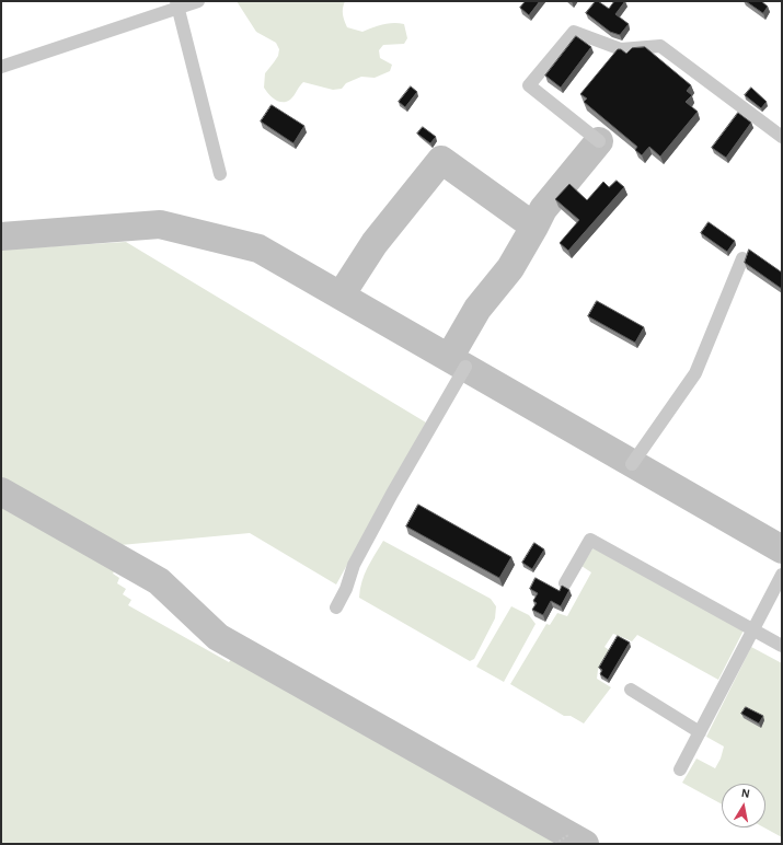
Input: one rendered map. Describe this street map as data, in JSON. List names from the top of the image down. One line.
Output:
{"north":"top"}
